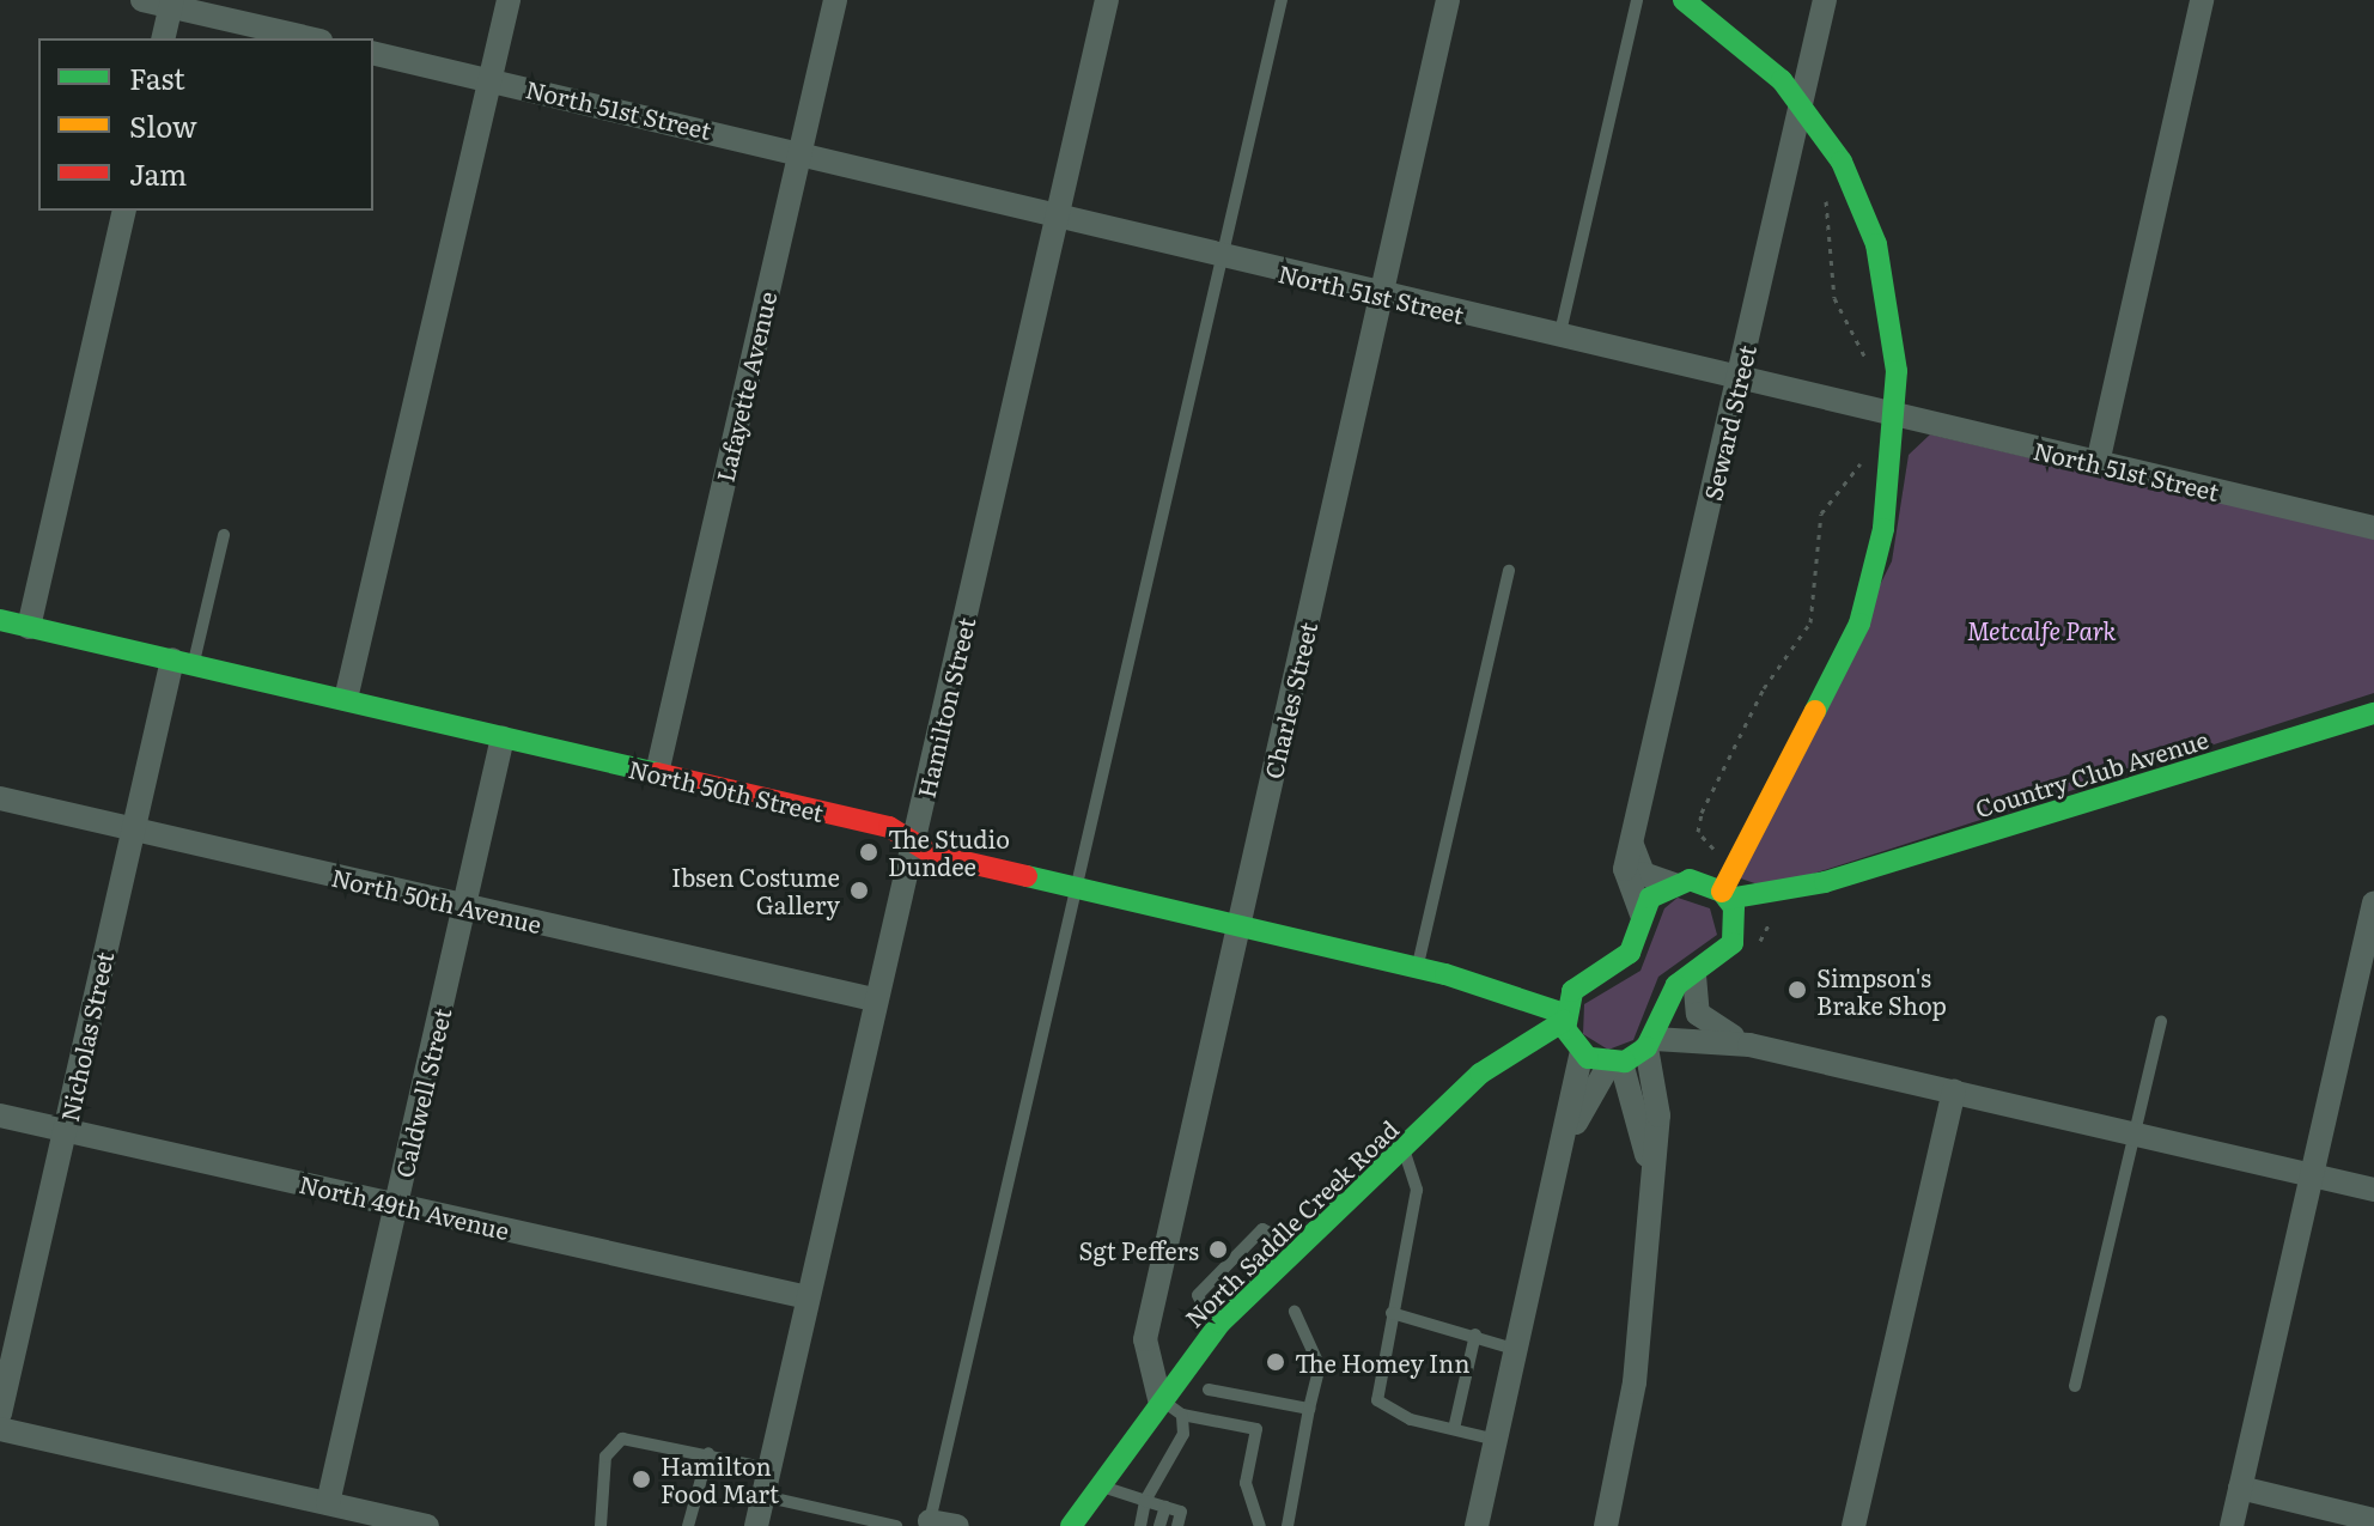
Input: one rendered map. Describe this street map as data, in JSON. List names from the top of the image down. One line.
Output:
{"streets":{"street":["North 51st Street","Lafayette Avenue","Seward Street","Charles Street","Hamilton Street","Country Club Avenue","North 50th Street","North 50th Avenue","Nicholas Street","Caldwell Street","North 49th Avenue","North Saddle Creek Road"]},"crossings":[["North 51st Street","Lafayette Avenue"],["North 51st Street","Seward Street"],["North 51st Street","Charles Street"],["North 51st Street","Hamilton Street"],["Lafayette Avenue","North 50th Street"],["Charles Street","North 50th Street"],["Charles Street","North Saddle Creek Road"],["Hamilton Street","North 50th Street"],["Hamilton Street","North 50th Avenue"],["Hamilton Street","North 49th Avenue"],["North 50th Street","Nicholas Street"],["North 50th Street","Caldwell Street"],["North 50th Street","North Saddle Creek Road"],["North 50th Avenue","Nicholas Street"],["North 50th Avenue","Caldwell Street"],["Nicholas Street","North 49th Avenue"],["Caldwell Street","North 49th Avenue"]],"parks":["Metcalfe Park"],"places":["The Studio Dundee","Ibsen Costume Gallery","Simpson's Brake Shop","Sgt Peffers","The Homey Inn","Hamilton Food Mart"],"legend":["Fast","Slow","Jam"]}
